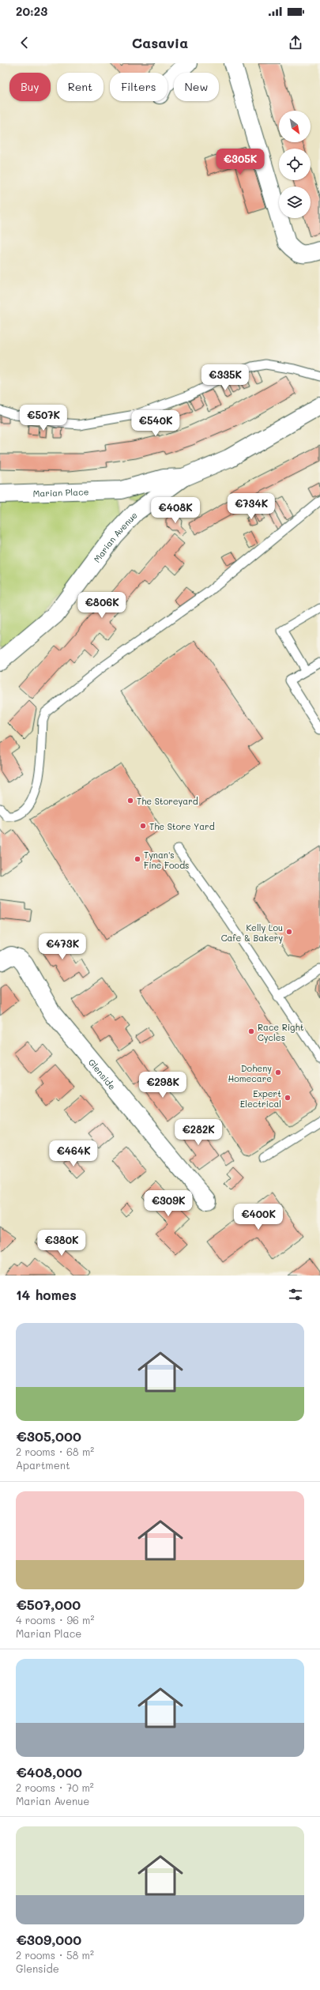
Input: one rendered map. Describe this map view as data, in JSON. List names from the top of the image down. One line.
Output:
{"streets":{"street":["Marian Place","Marian Avenue","Glenside"]},"crossings":[["Marian Place","Marian Avenue"]],"places":["The Storeyard","The Store Yard","Tynan's Fine Foods","Kelly Lou Cafe & Bakery","Race Right Cycles","Doheny Homecare","Expert Electrical"],"north":"bottom right","page":{"status":"20:23","header":"Casavia","chip":["Buy","Rent","Filters","New"],"price":["€305K","€335K","€507K","€540K","€734K","€408K","€806K","€473K","€298K","€282K","€464K","€309K","€400K","€380K"],"heading":"14 homes","list":[{"name":"€305,000","note":"2 rooms · 68 m² · Apartment"},{"name":"€507,000","note":"4 rooms · 96 m² · Marian Place"},{"name":"€408,000","note":"2 rooms · 70 m² · Marian Avenue"},{"name":"€309,000","note":"2 rooms · 58 m² · Glenside"}]}}
